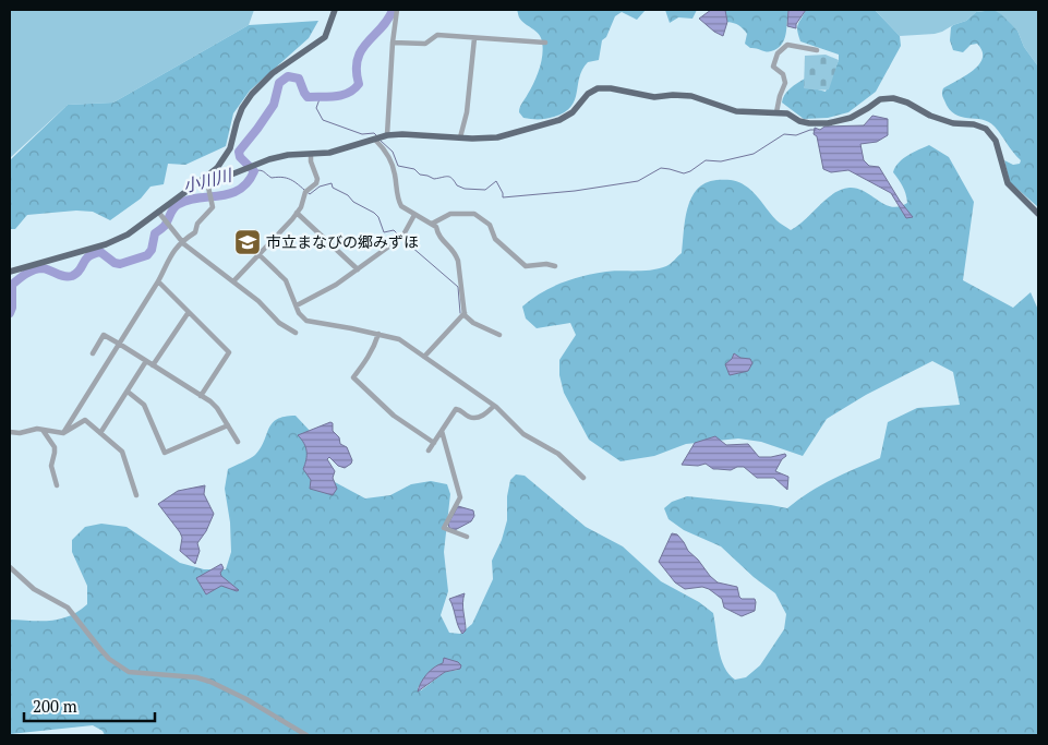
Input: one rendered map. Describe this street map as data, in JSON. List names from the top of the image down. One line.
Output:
{"water":["小川川"],"places":{"school or university":["市立まなびの郷みずほ"]},"scale_bar":"200 m"}
